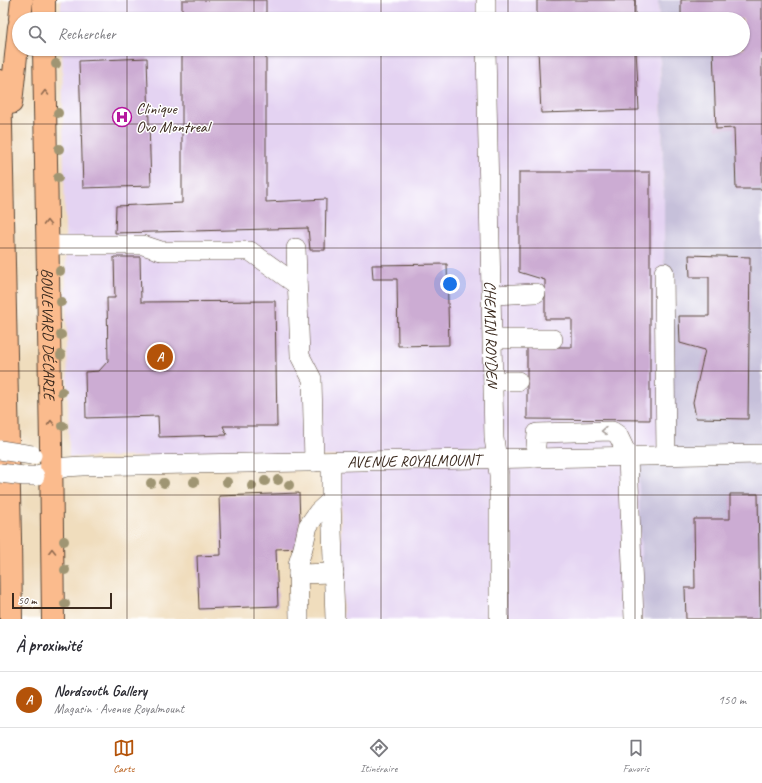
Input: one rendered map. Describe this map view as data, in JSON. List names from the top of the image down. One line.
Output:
{"streets":{"main road":["BOULEVARD DÉCARIE"],"street":["CHEMIN ROYDEN","AVENUE ROYALMOUNT"]},"crossings":[["BOULEVARD DÉCARIE","AVENUE ROYALMOUNT"],["CHEMIN ROYDEN","AVENUE ROYALMOUNT"]],"places":{"hospital":["Clinique Ovo Montreal"]},"scale_bar":"50 m","page":{"search":"Rechercher","pins":"A","scale":"50 m","heading":"À proximité","list":[{"mark":"A","name":"Nordsouth Gallery","note":"Magasin · Avenue Royalmount","value":"150 m"}],"nav":["Carte","Itinéraire","Favoris"]}}
